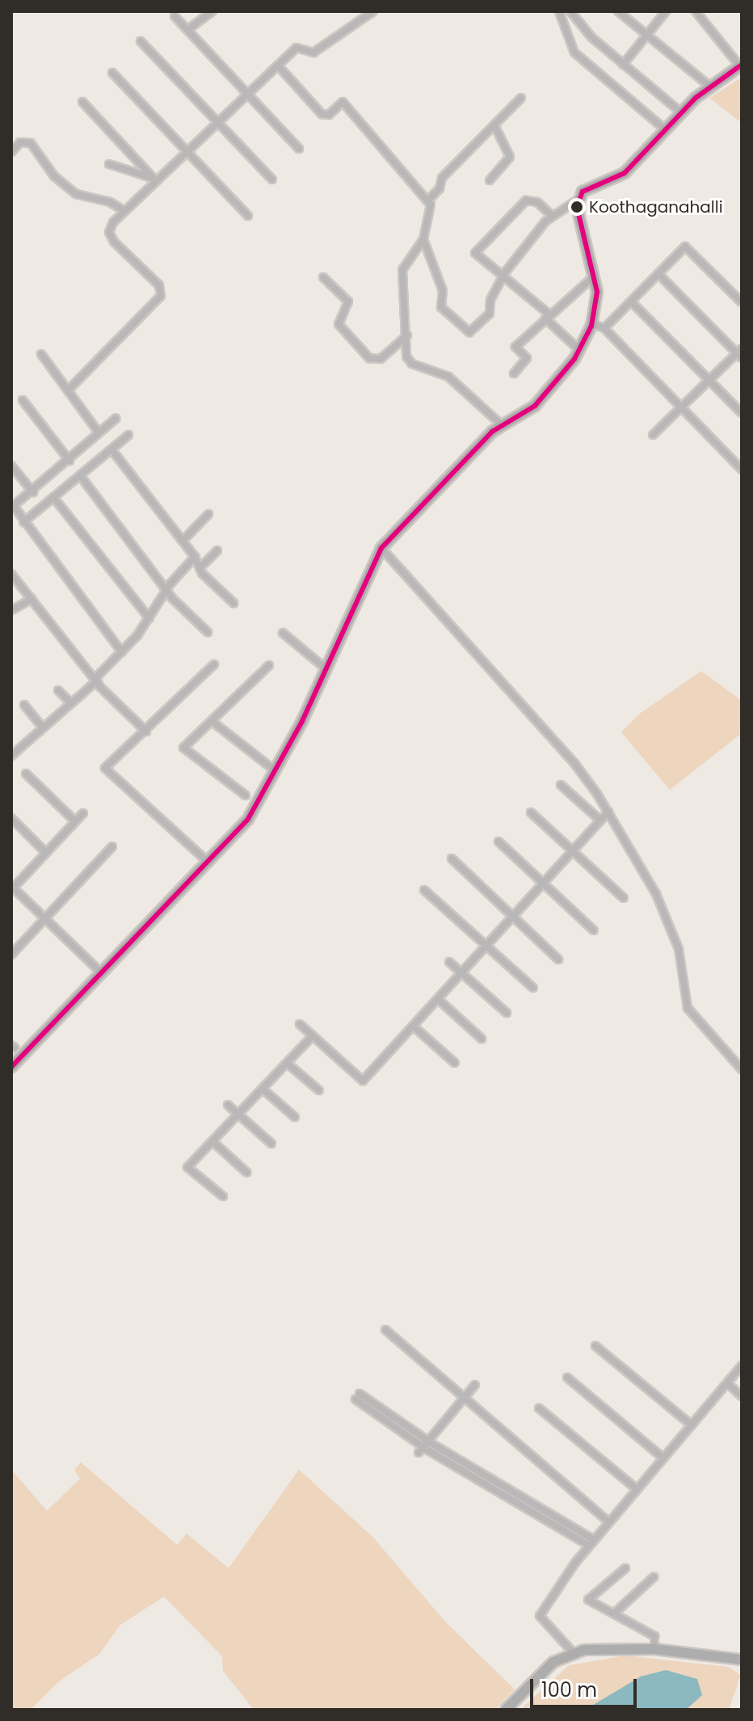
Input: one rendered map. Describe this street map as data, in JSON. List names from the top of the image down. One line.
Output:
{"places":["Koothaganahalli"],"scale_bar":"100 m"}
